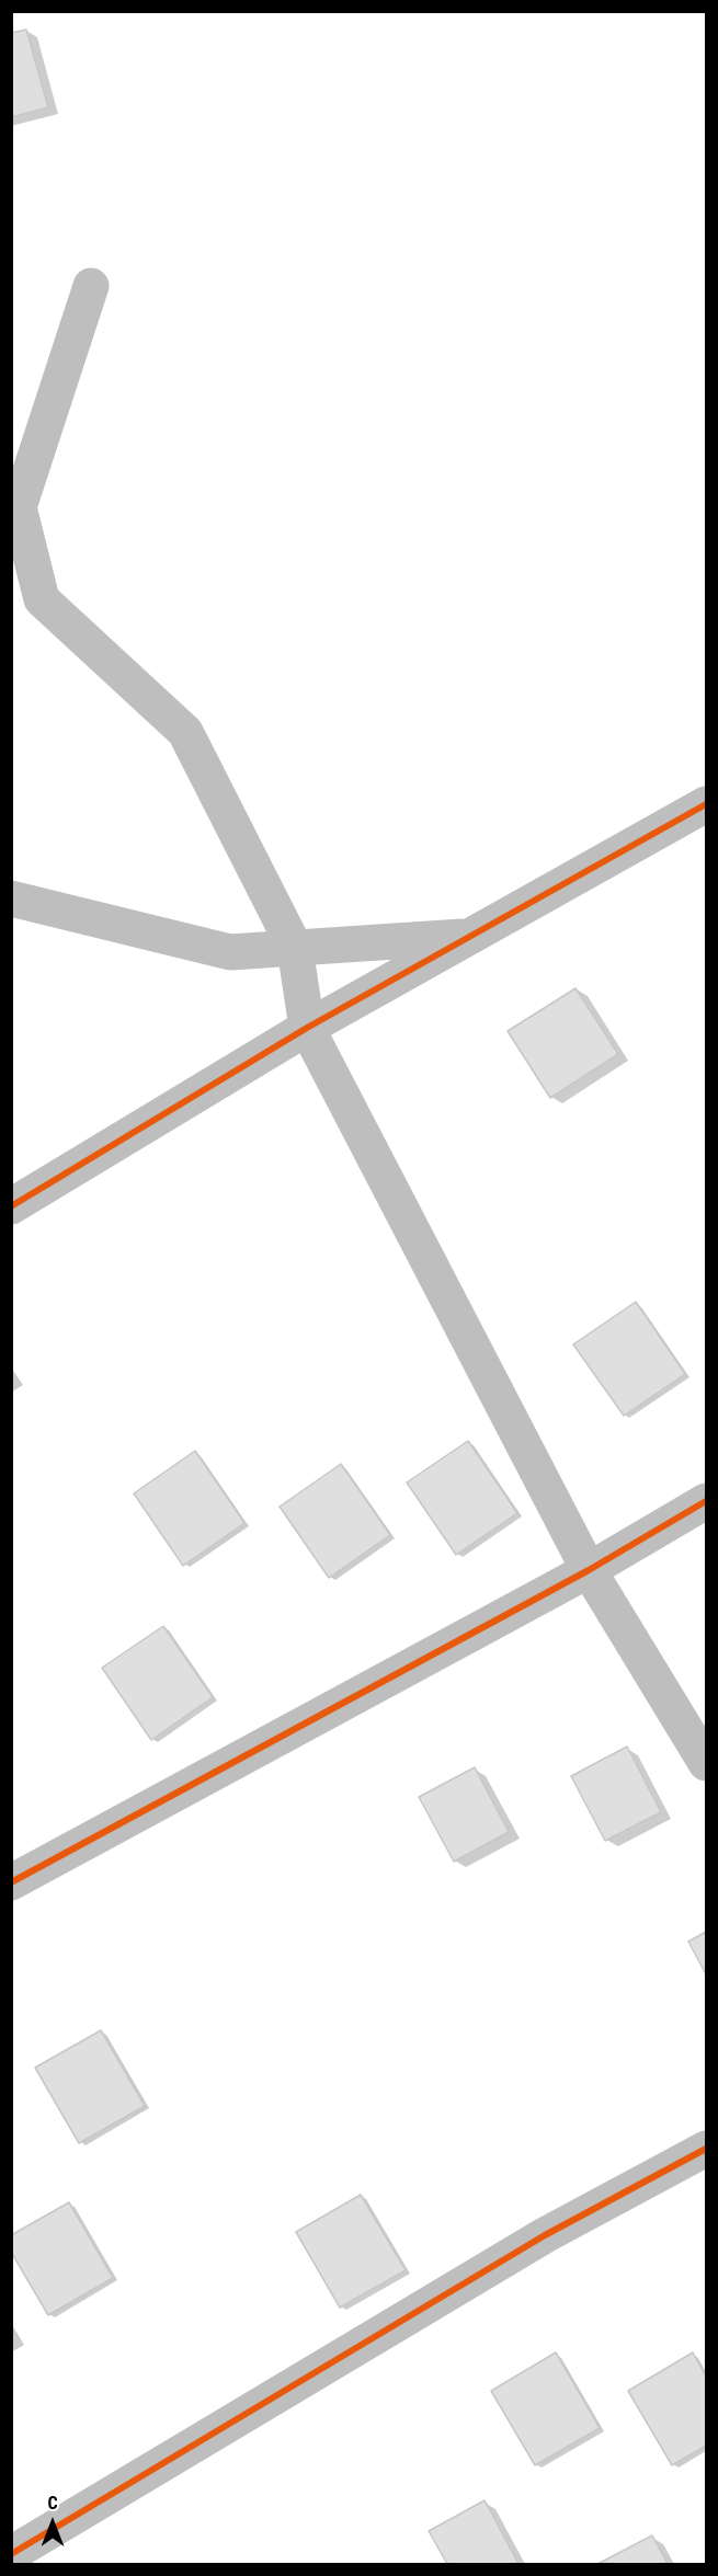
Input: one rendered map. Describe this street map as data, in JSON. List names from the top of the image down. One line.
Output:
{"north":"top"}
